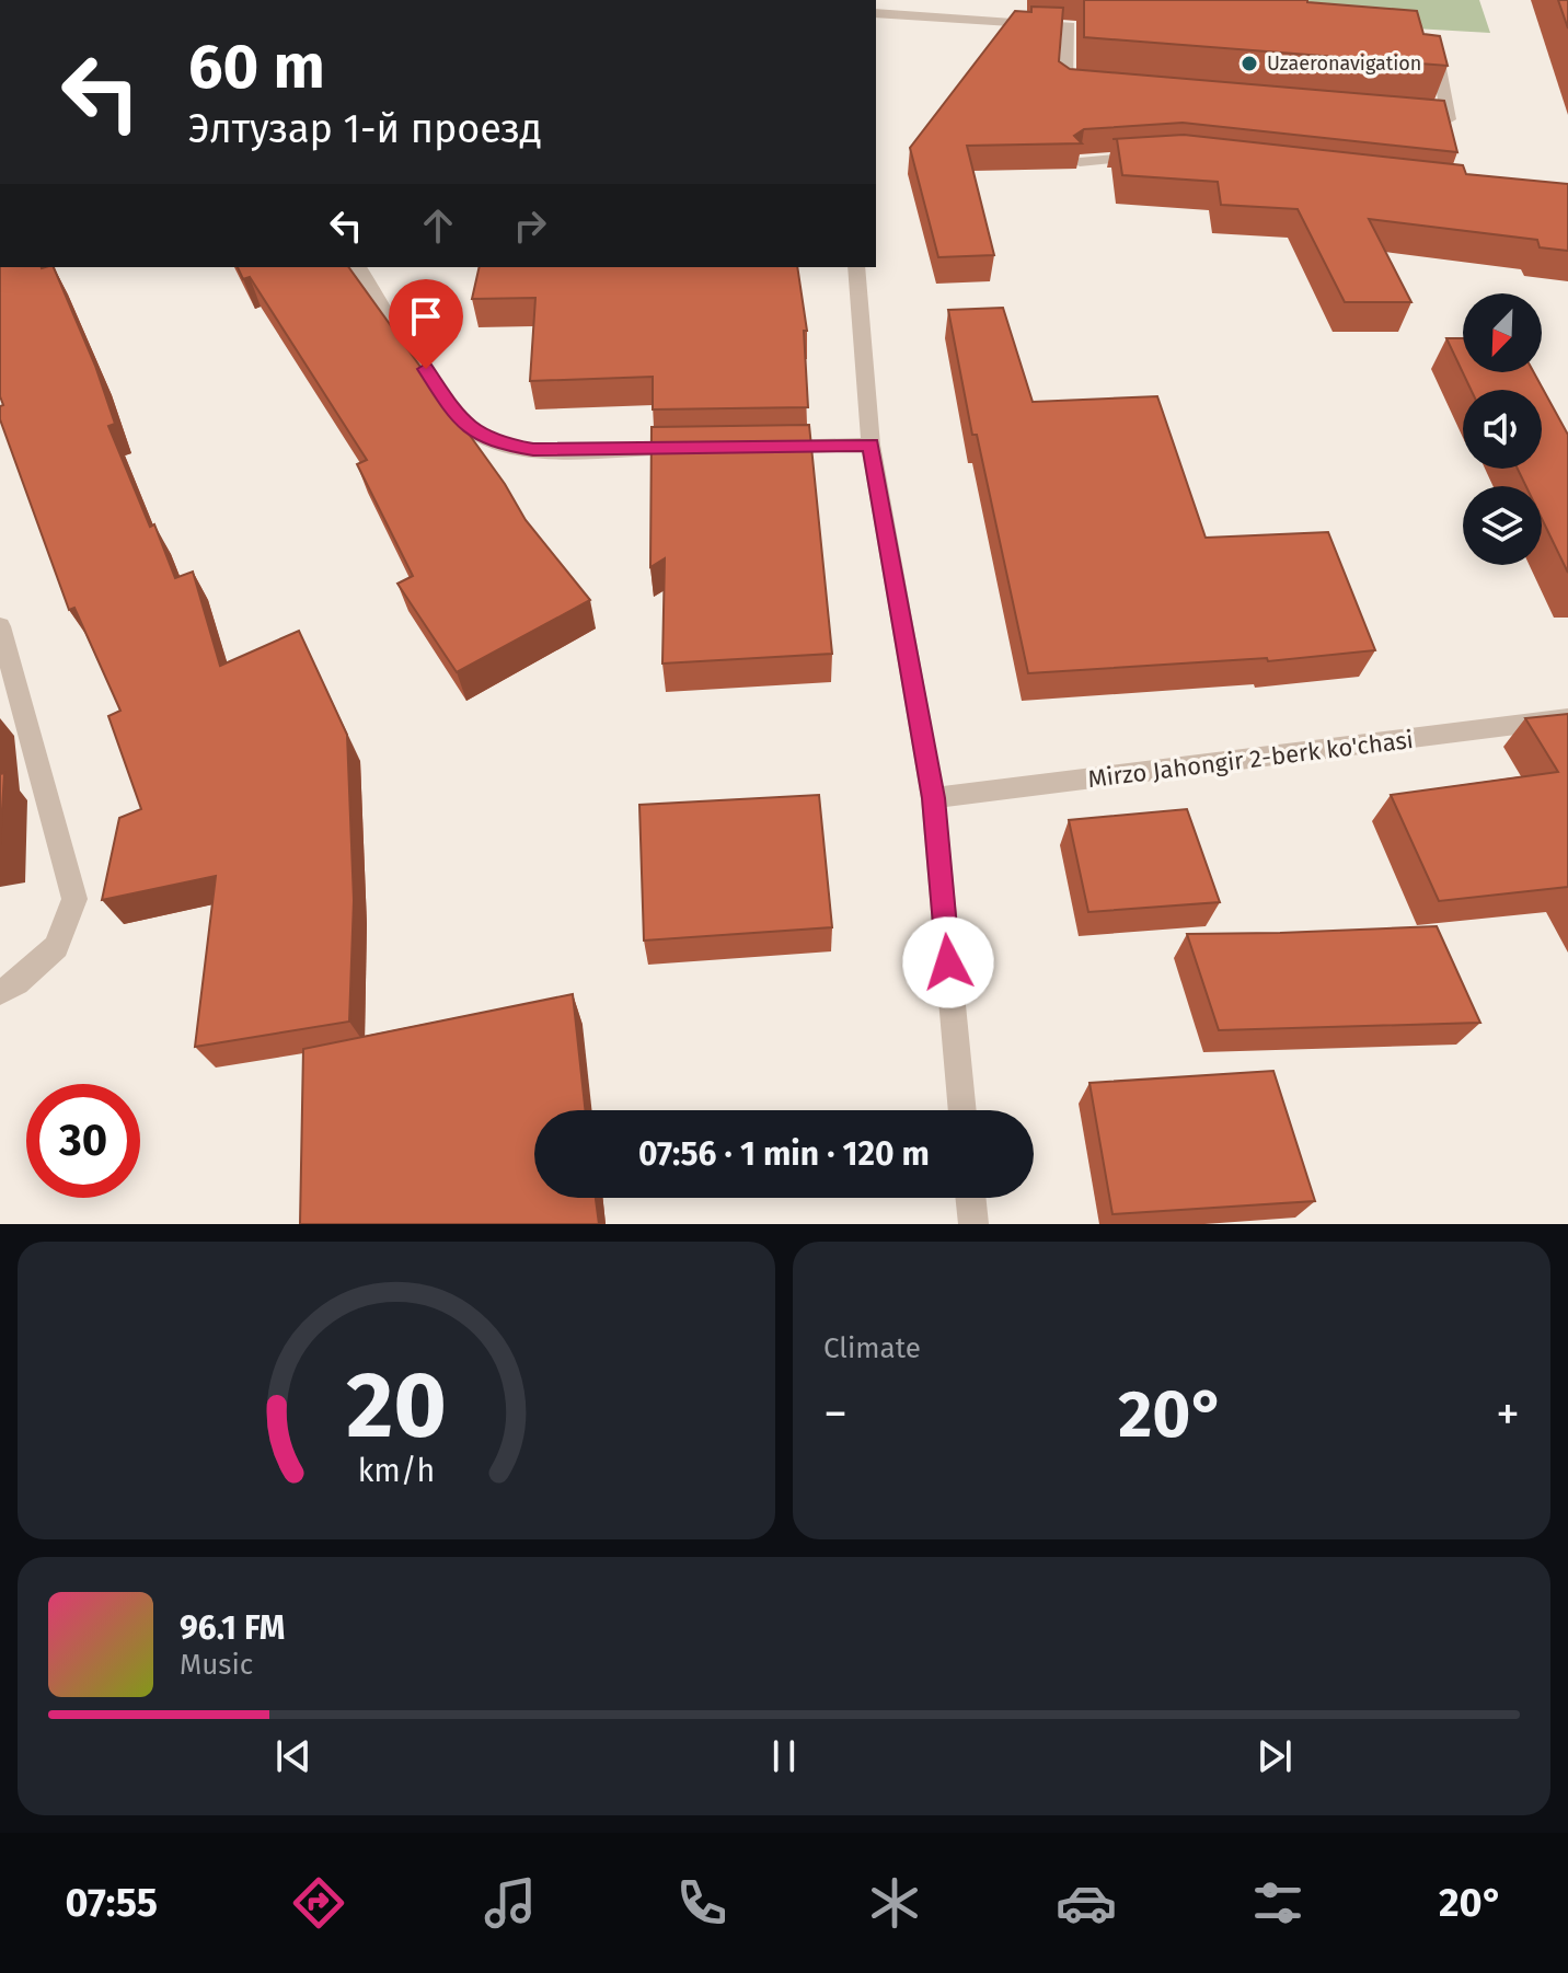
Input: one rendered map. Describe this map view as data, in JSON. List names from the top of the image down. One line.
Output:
{"streets":{"street":["Mirzo Jahongir 2-berk ko'chasi"]},"places":["Uzaeronavigation"],"north":"bottom left","page":{"turn":["60 m","Элтузар 1-й проезд"],"limit":"30","trip":"07:56 · 1 min · 120 m","tile":"Climate","heat":["−","20°","+"],"song":["96.1 FM","Music"],"tabs":["07:55","20°"],"gauge":["20","km/h"]}}
